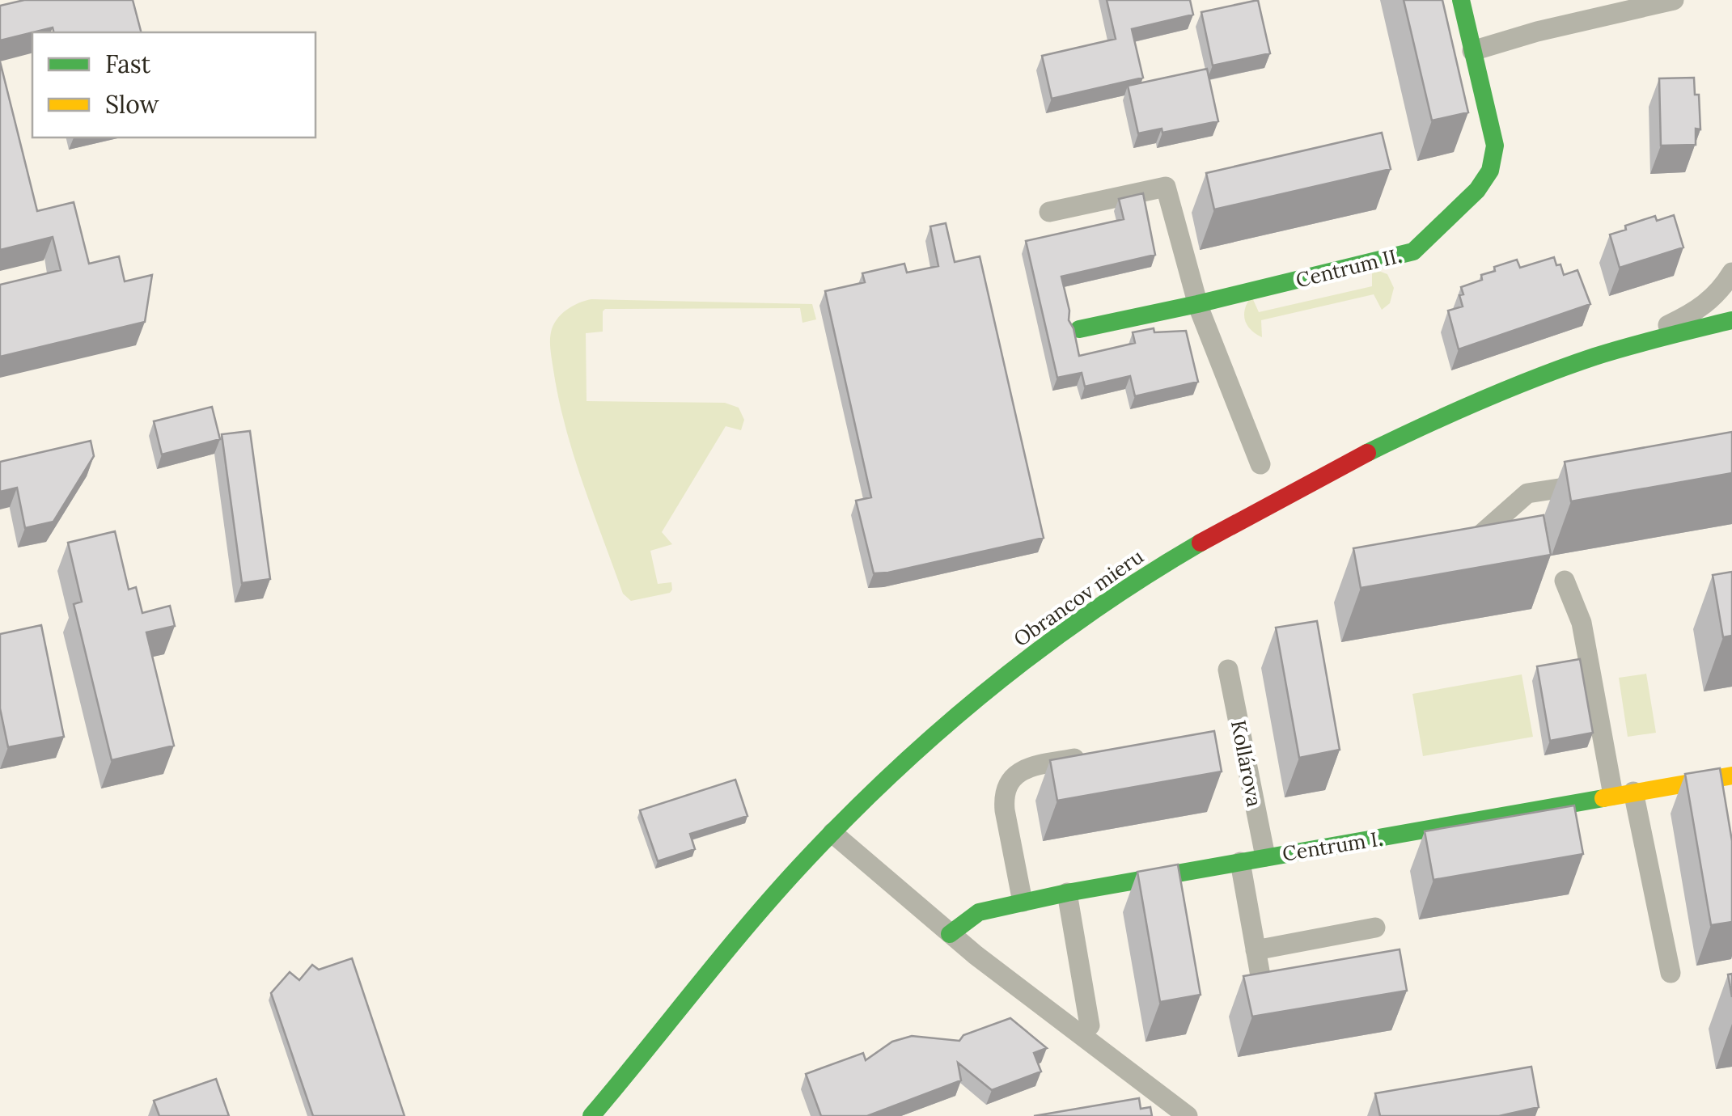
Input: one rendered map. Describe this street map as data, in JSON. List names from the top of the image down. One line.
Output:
{"streets":{"street":["Centrum II.","Obrancov mieru","Kollárova","Centrum I."]},"crossings":[["Kollárova","Centrum I."]],"legend":["Fast","Slow"]}
